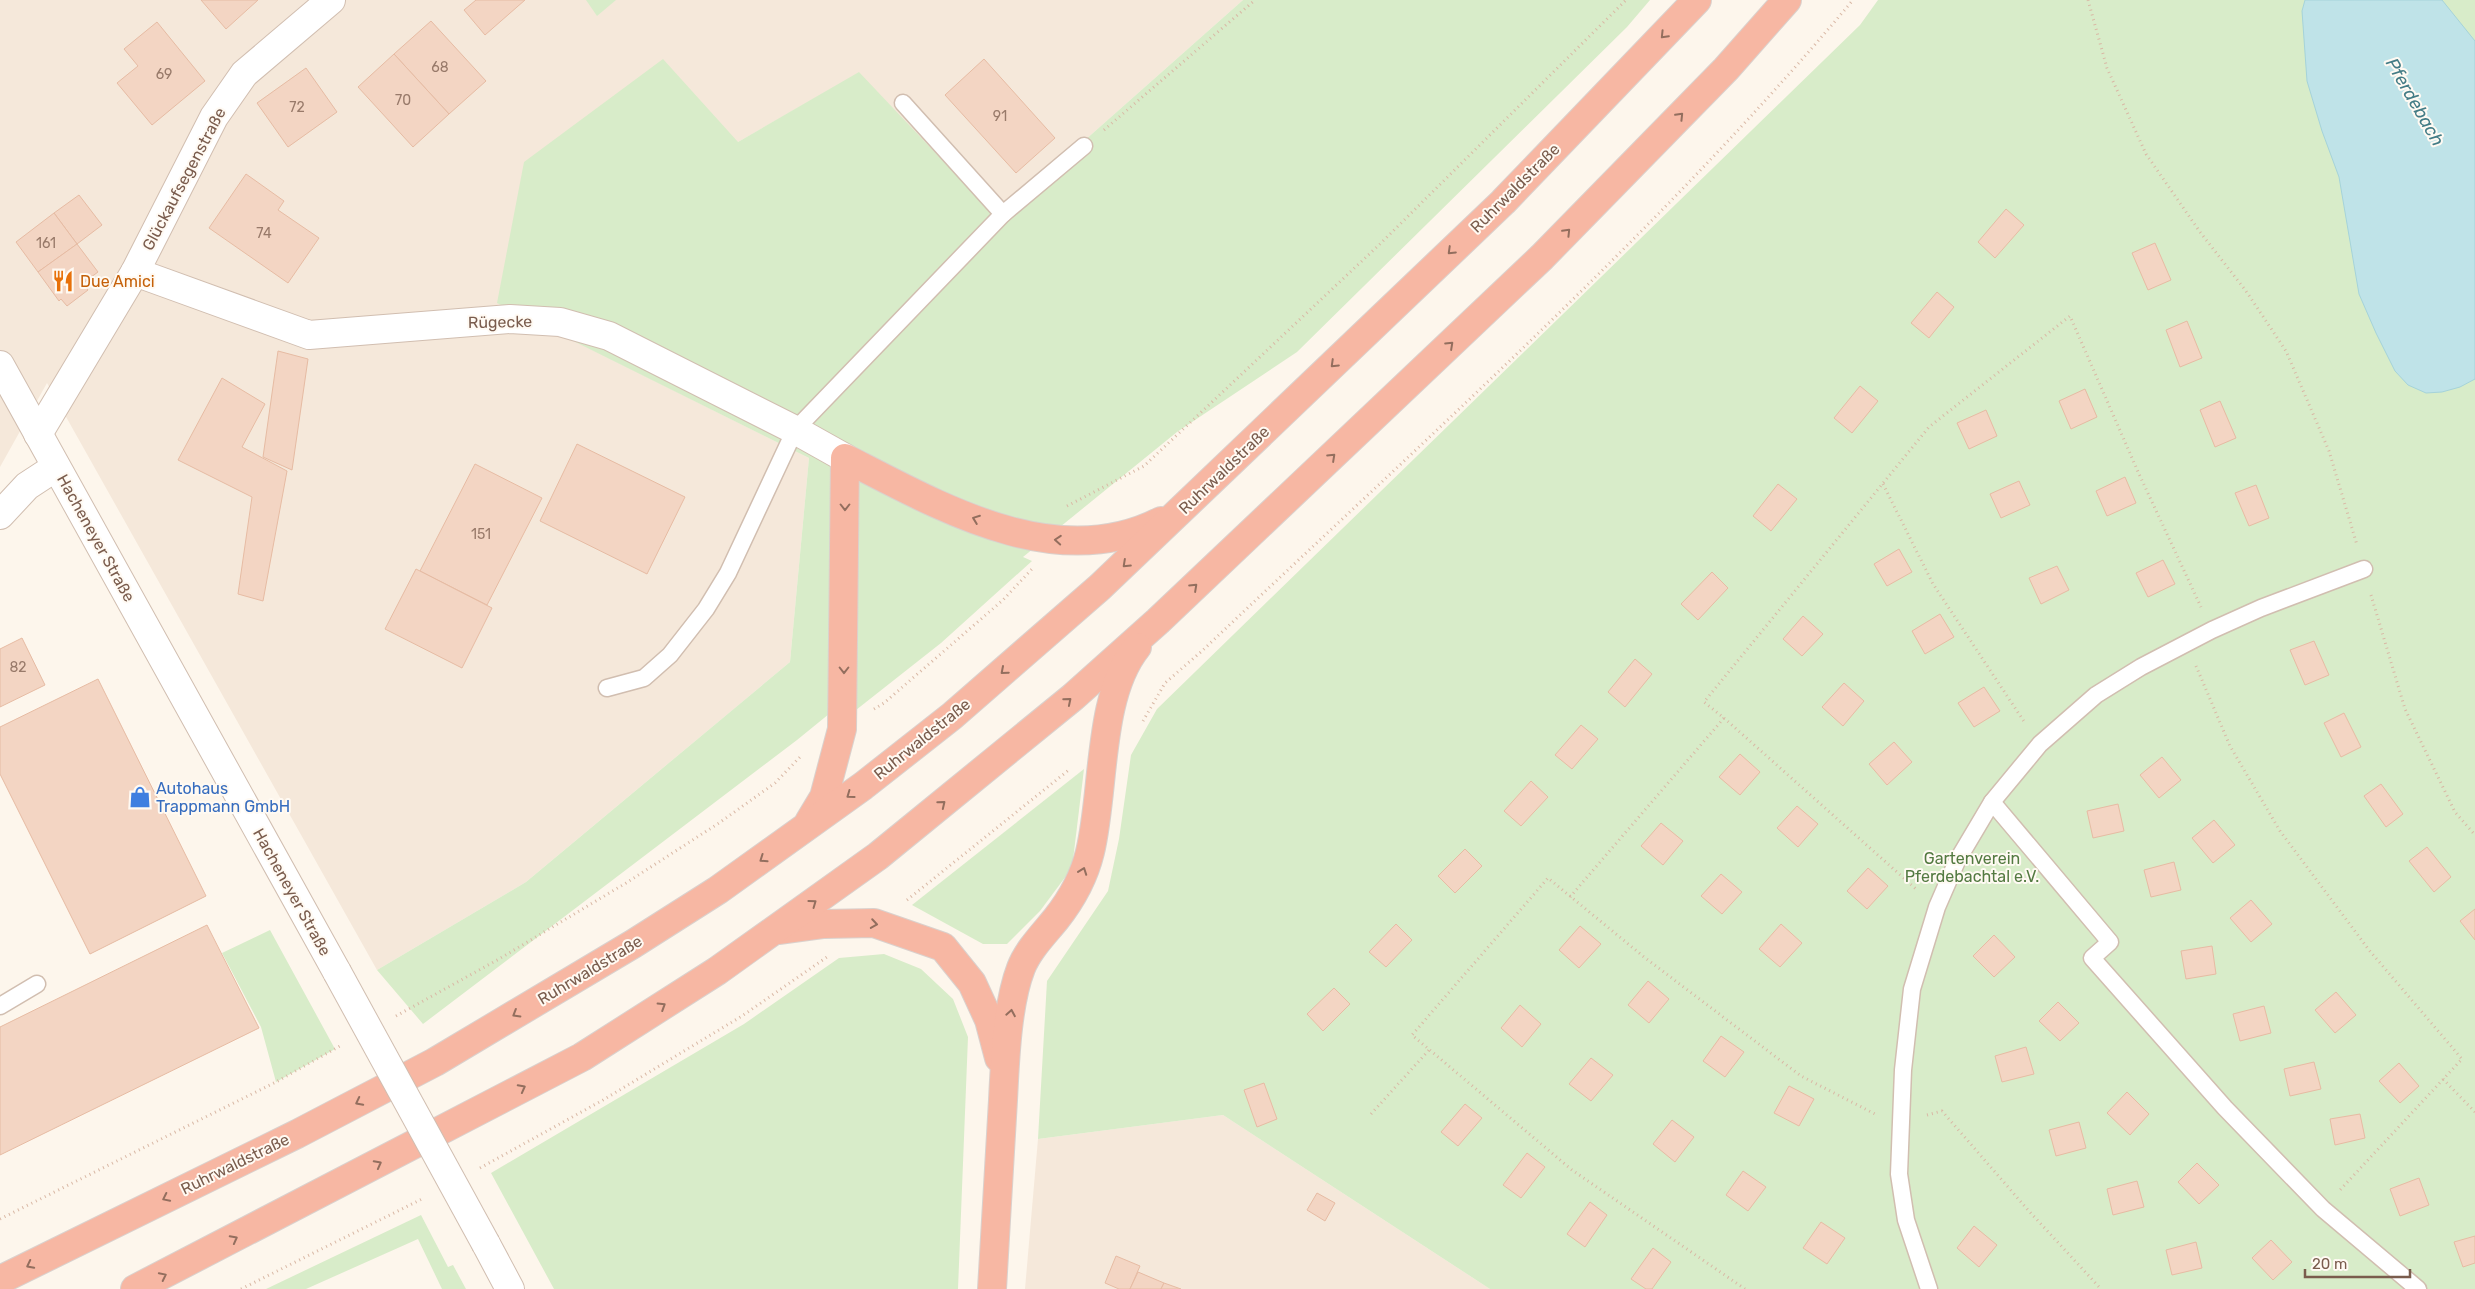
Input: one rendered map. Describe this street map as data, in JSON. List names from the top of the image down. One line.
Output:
{"streets":{"highway":["Ruhrwaldstraße"],"street":["Glückaufsegenstraße","Rügecke","Hacheneyer Straße"]},"crossings":[["Glückaufsegenstraße","Rügecke"],["Glückaufsegenstraße","Hacheneyer Straße"]],"water":["Pferdebach"],"parks":["Gartenverein Pferdebachtal e.V."],"places":{"restaurant":["Due Amici"],"shop":["Autohaus Trappmann GmbH"]},"house_numbers":["68","69","70","72","91","74","161","151","82"],"scale_bar":"20 m"}
